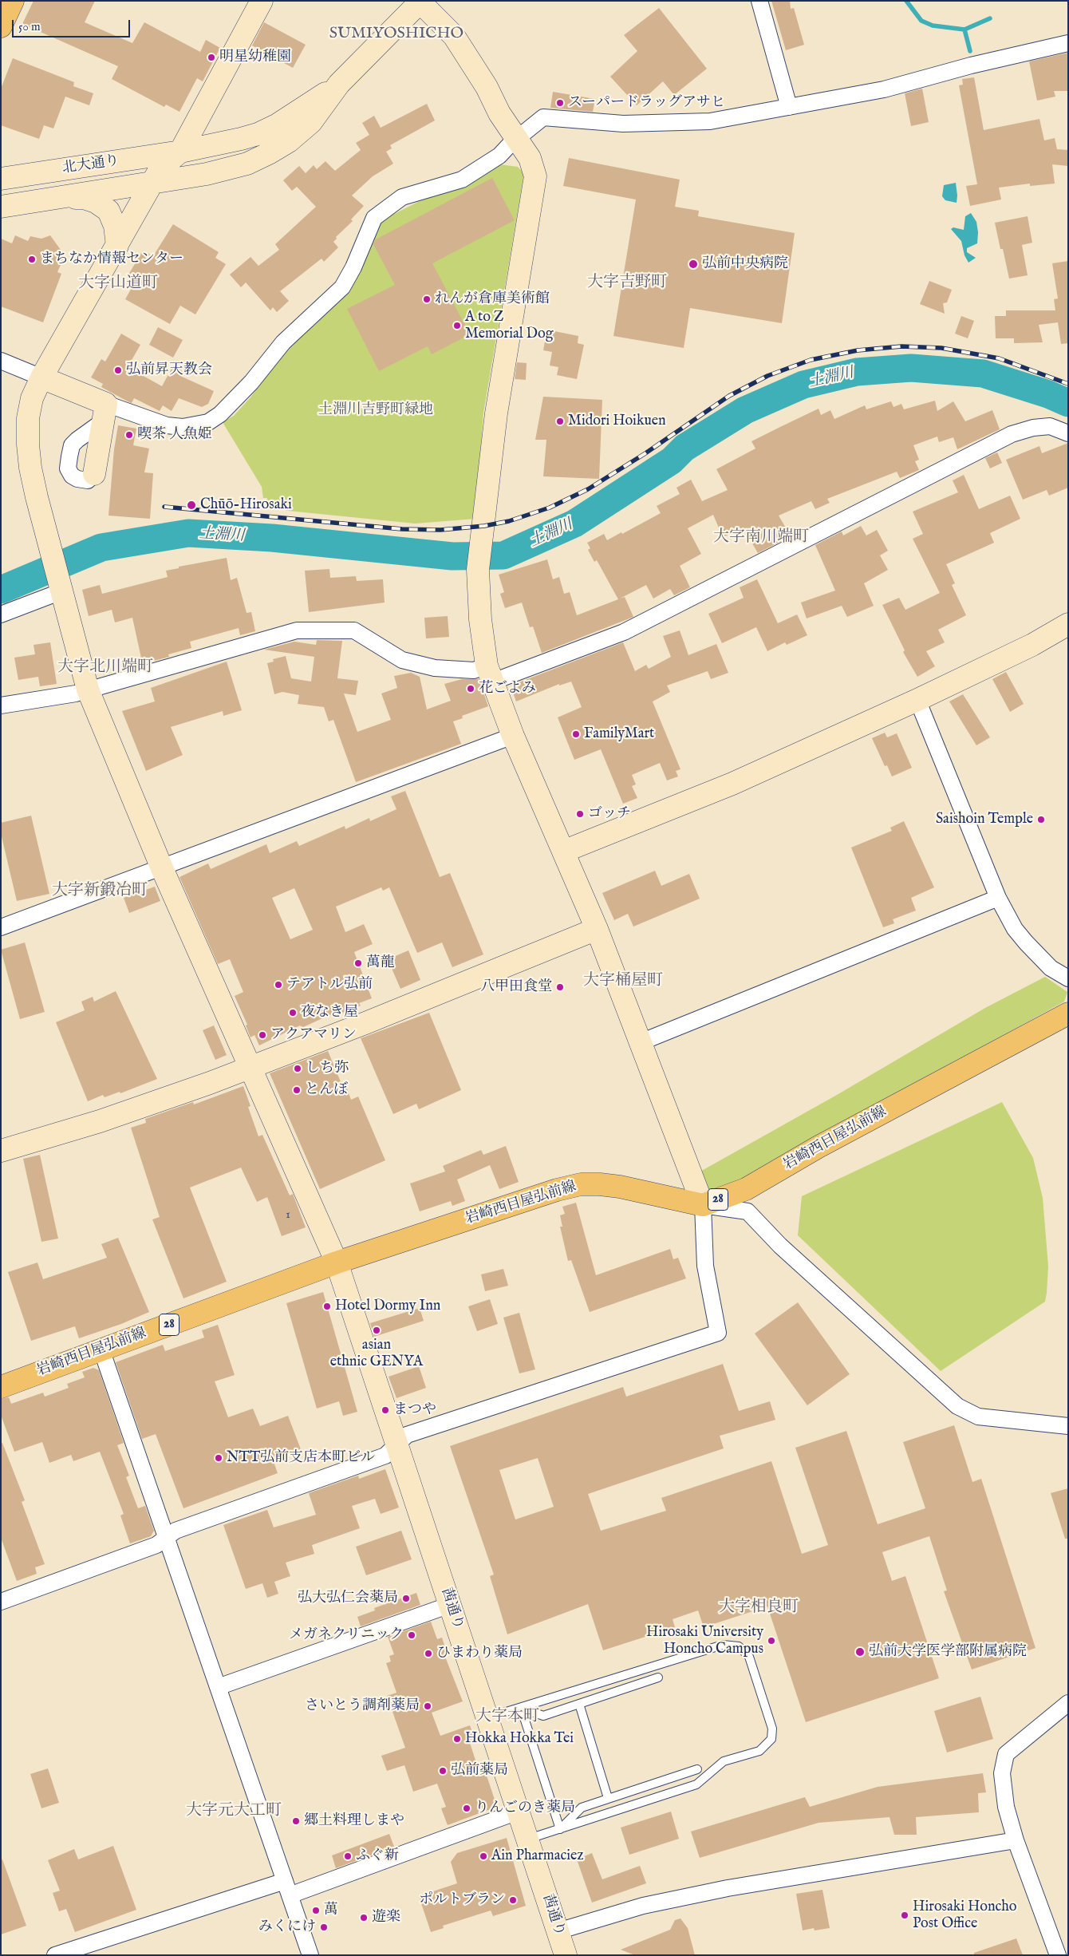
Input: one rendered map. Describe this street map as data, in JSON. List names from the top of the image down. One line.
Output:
{"streets":{"main road":["岩崎西目屋弘前線","28"],"street":["北大通り","茜通り"]},"crossings":[["北大通り","茜通り"],["岩崎西目屋弘前線","茜通り"]],"districts":["SUMIYOSHICHO","大字吉野町","大字山道町","大字南川端町","大字北川端町","大字新鍛冶町","大字桶屋町","大字相良町","大字本町","大字元大工町"],"water":["土淵川"],"parks":["土淵川吉野町緑地"],"places":["明星幼稚園","スーパードラッグアサヒ","まちなか情報センター","弘前中央病院","れんが倉庫美術館","A to Z Memorial Dog","弘前昇天教会","Midori Hoikuen","喫茶 人魚姫","Chūō-Hirosaki","花ごよみ","FamilyMart","ゴッチ","Saishoin Temple","萬龍","テアトル弘前","八甲田食堂","夜なき屋","アクアマリン","しち弥","とんぼ","Hotel Dormy Inn","asian ethnic GENYA","まつや","NTT弘前支店本町ビル","弘大弘仁会薬局","メガネクリニック","Hirosaki University Honcho Campus","弘前大学医学部附属病院","ひまわり薬局","さいとう調剤薬局","Hokka Hokka Tei","弘前薬局","りんごのき薬局","郷土料理しまや","ふぐ新","Ain Pharmaciez","ポルトブラン","萬","Hirosaki Honcho Post Office","遊楽","みくにけ"],"house_numbers":["1"],"scale_bar":"50 m"}
